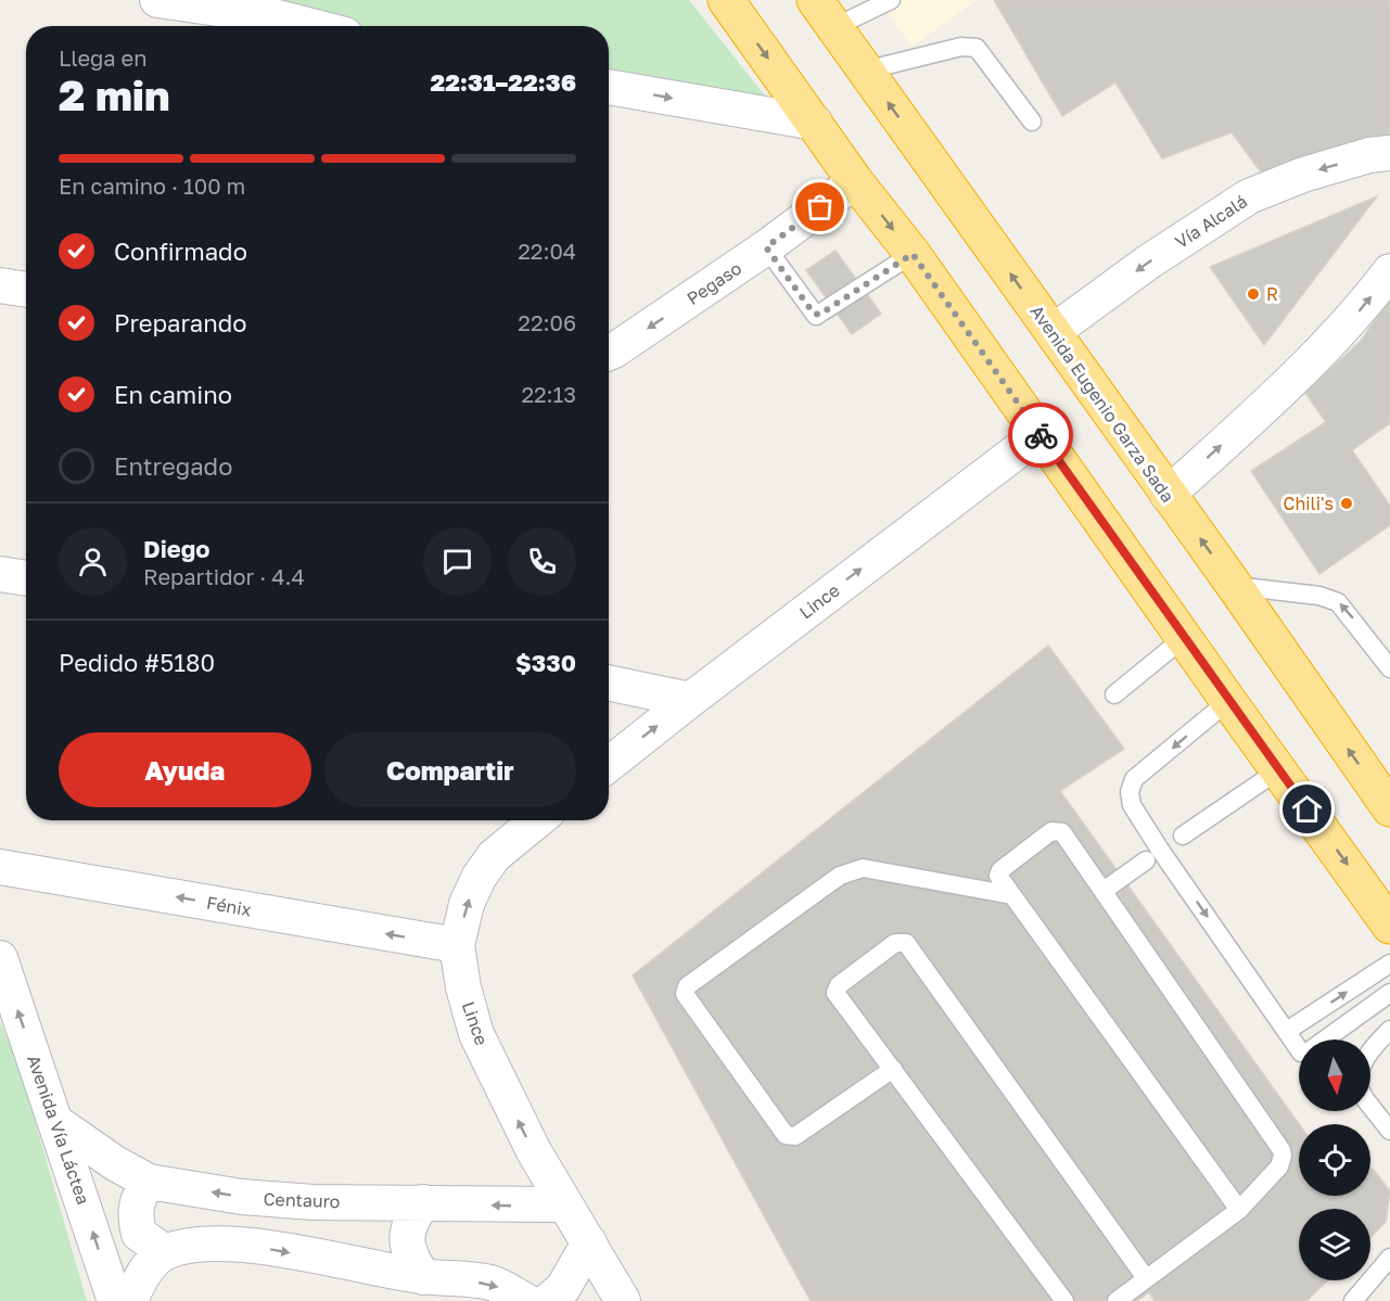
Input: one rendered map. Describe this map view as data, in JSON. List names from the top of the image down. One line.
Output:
{"streets":{"highway":["Avenida Eugenio Garza Sada"],"street":["Vía Alcalá","Pegaso","Lince","Fénix","Avenida Vía Láctea","Centauro"]},"crossings":[["Vía Alcalá","Avenida Eugenio Garza Sada"],["Lince","Fénix"],["Lince","Centauro"],["Avenida Vía Láctea","Centauro"]],"one_way":["Pegaso","Lince","Fénix","Avenida Vía Láctea"],"places":["R","Chili's"],"north":"bottom","page":{"heading":["2 min","Llega en","22:31–22:36"],"panel":["Diego","Repartidor · 4.4","Pedido #5180","$330"],"bar":"En camino · 100 m","list":[["Confirmado","22:04"],["Preparando","22:06"],["En camino","22:13"],"Entregado"],"buttons":["Ayuda","Compartir"]}}
